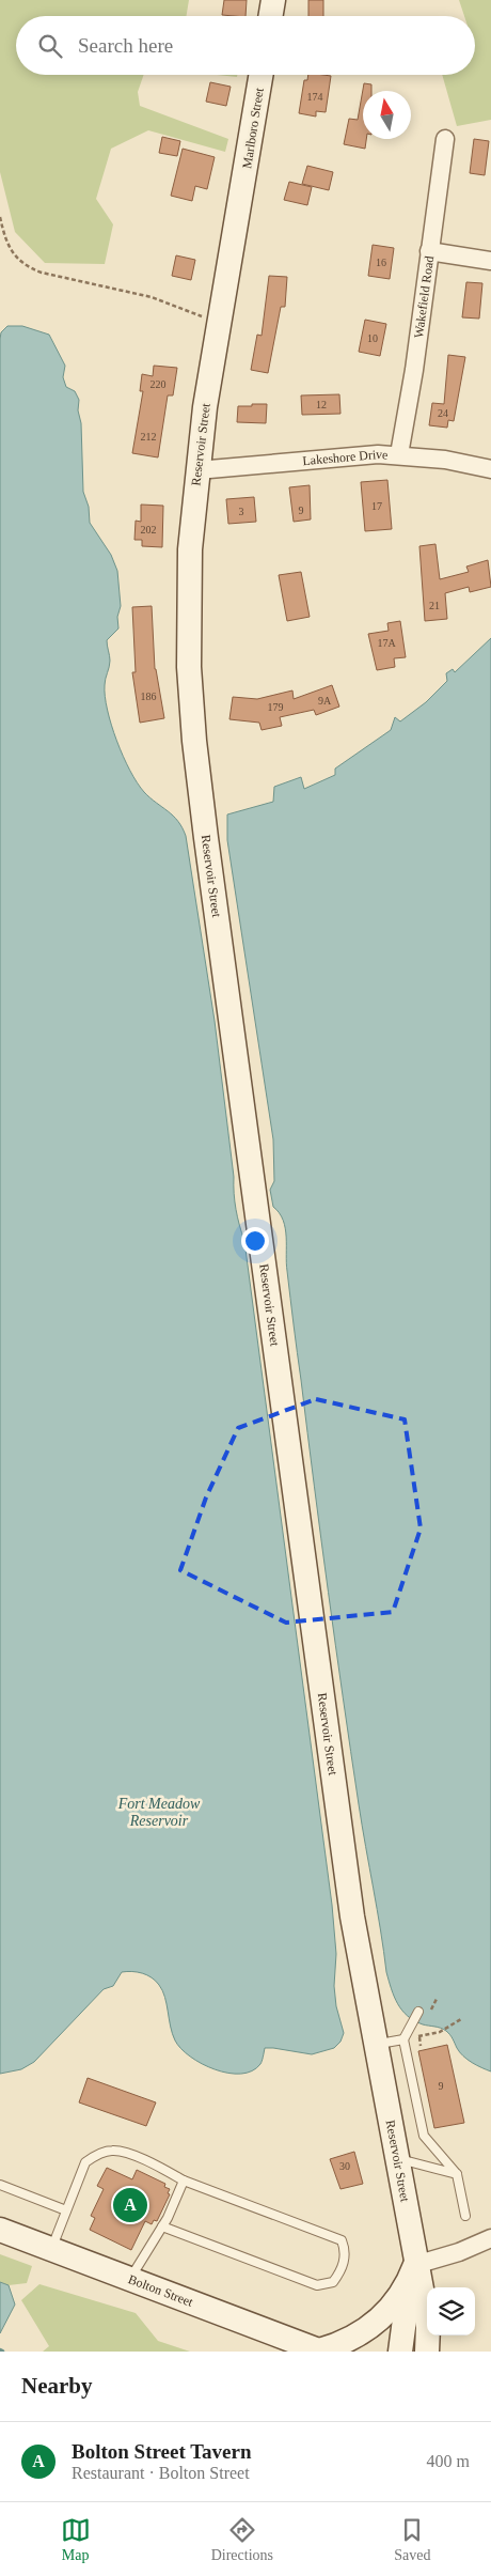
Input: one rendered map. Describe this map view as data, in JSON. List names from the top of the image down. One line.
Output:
{"streets":{"street":["Marlboro Street","Wakefield Road","Reservoir Street","Lakeshore Drive","Bolton Street"]},"crossings":[["Marlboro Street","Reservoir Street"],["Wakefield Road","Lakeshore Drive"],["Reservoir Street","Lakeshore Drive"]],"water":["Fort Meadow Reservoir"],"house_numbers":["174","16","10","220","12","24","212","17","9","3","202","21","17A","186","9A","179","9","30"],"north":"top","page":{"search":"Search here","pins":"A","heading":"Nearby","list":[{"mark":"A","name":"Bolton Street Tavern","note":"Restaurant · Bolton Street","value":"400 m"}],"nav":["Map","Directions","Saved"]}}
